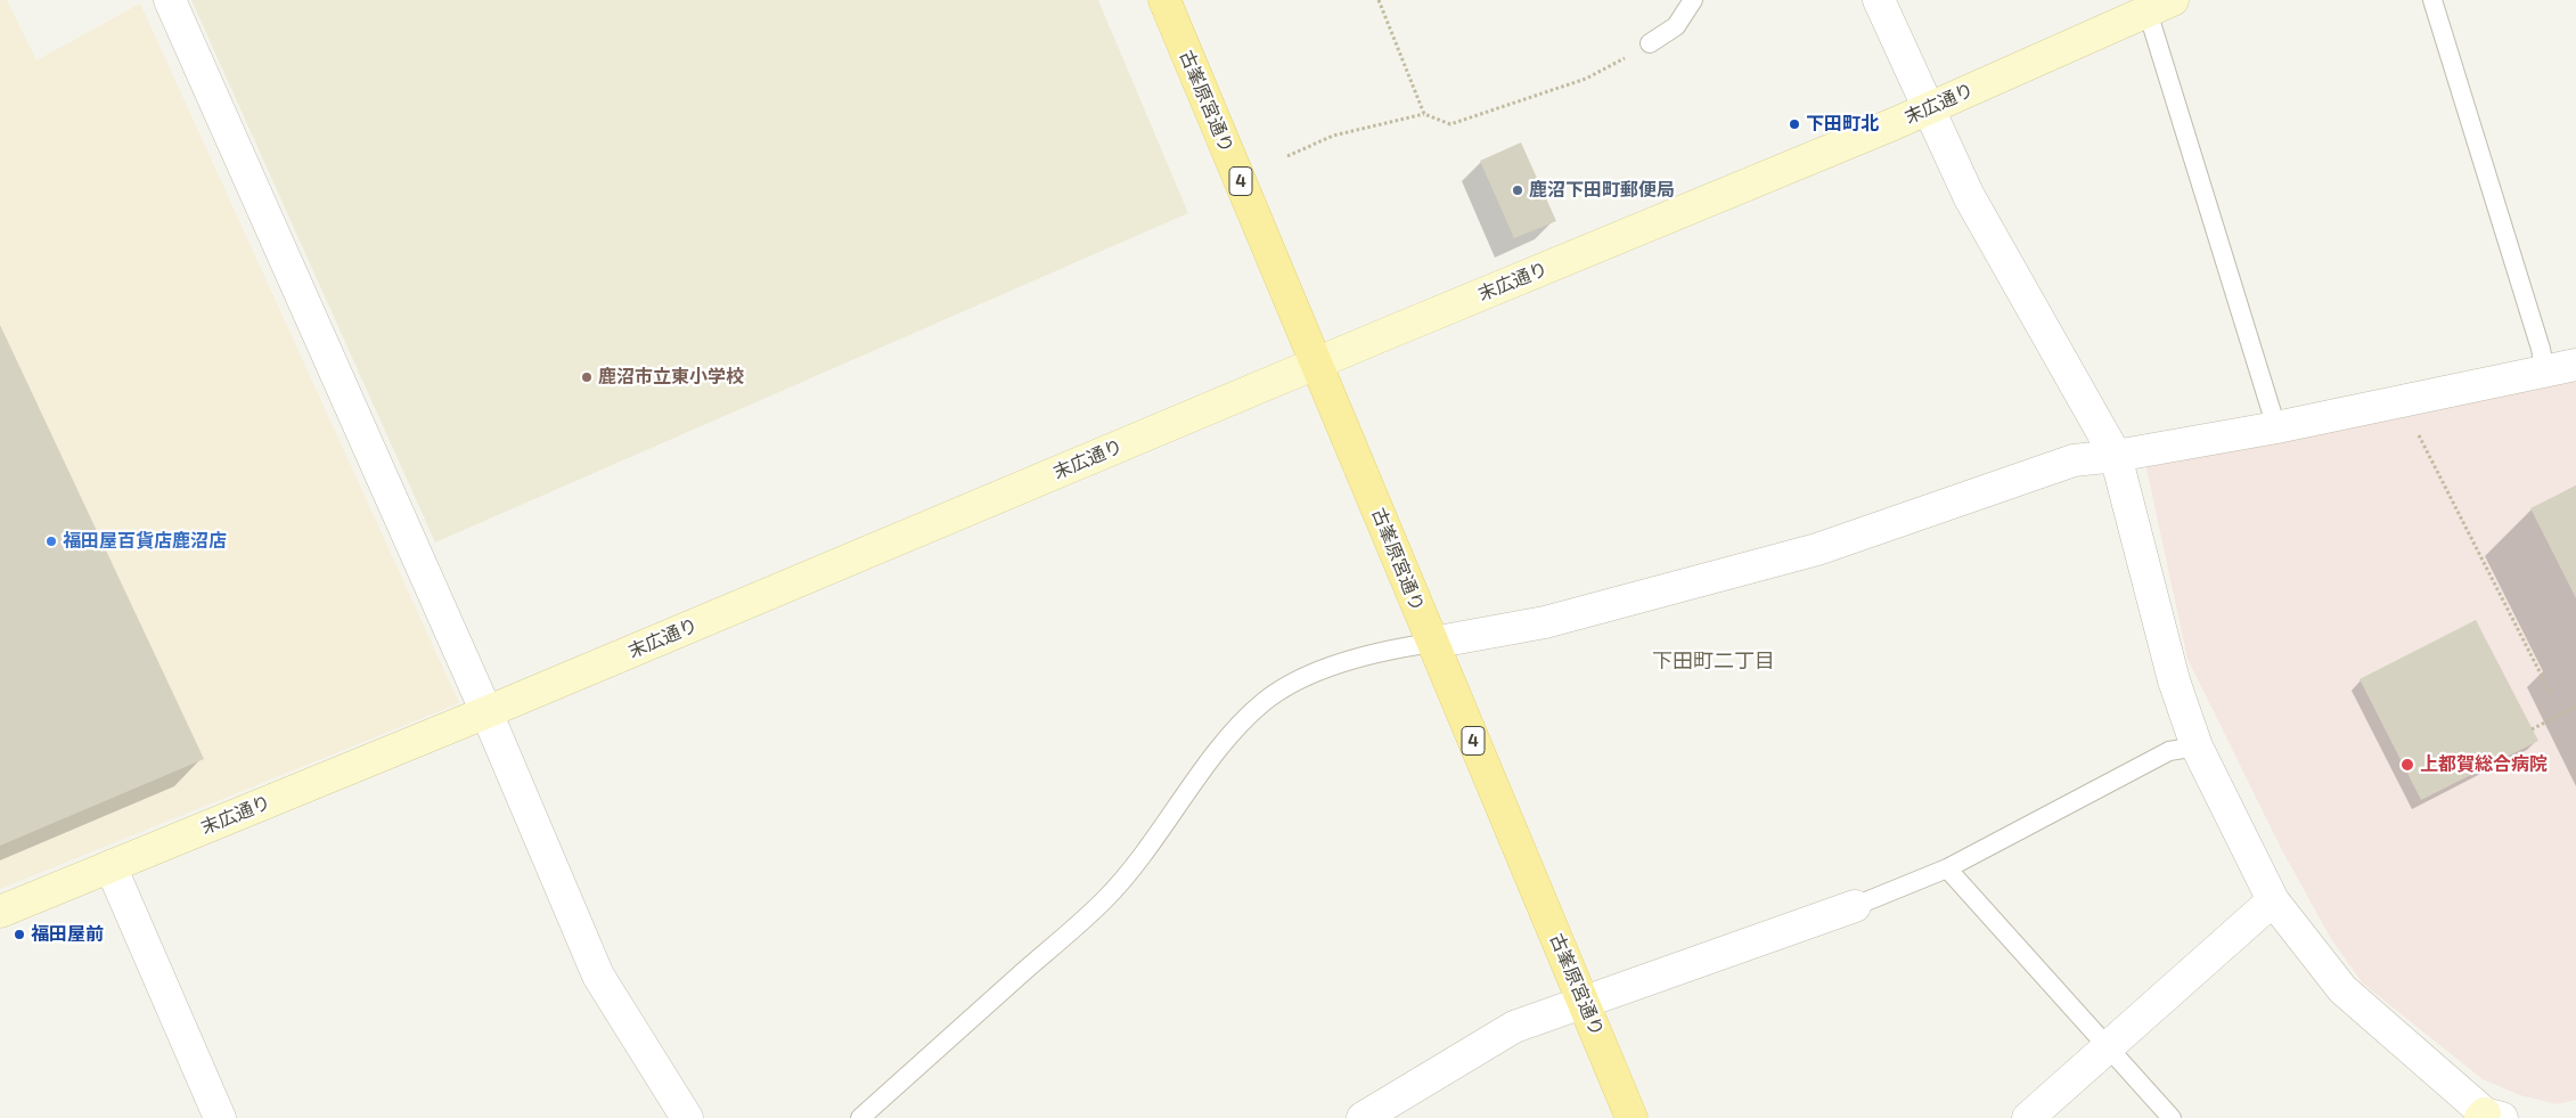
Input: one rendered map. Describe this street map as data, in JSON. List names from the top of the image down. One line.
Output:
{"streets":{"main road":["古峯原宮通り","4"],"street":["末広通り"]},"crossings":[["古峯原宮通り","末広通り"]],"districts":["下田町二丁目"],"places":["下田町北","鹿沼下田町郵便局","鹿沼市立東小学校","福田屋百貨店鹿沼店","上都賀総合病院","福田屋前"]}
